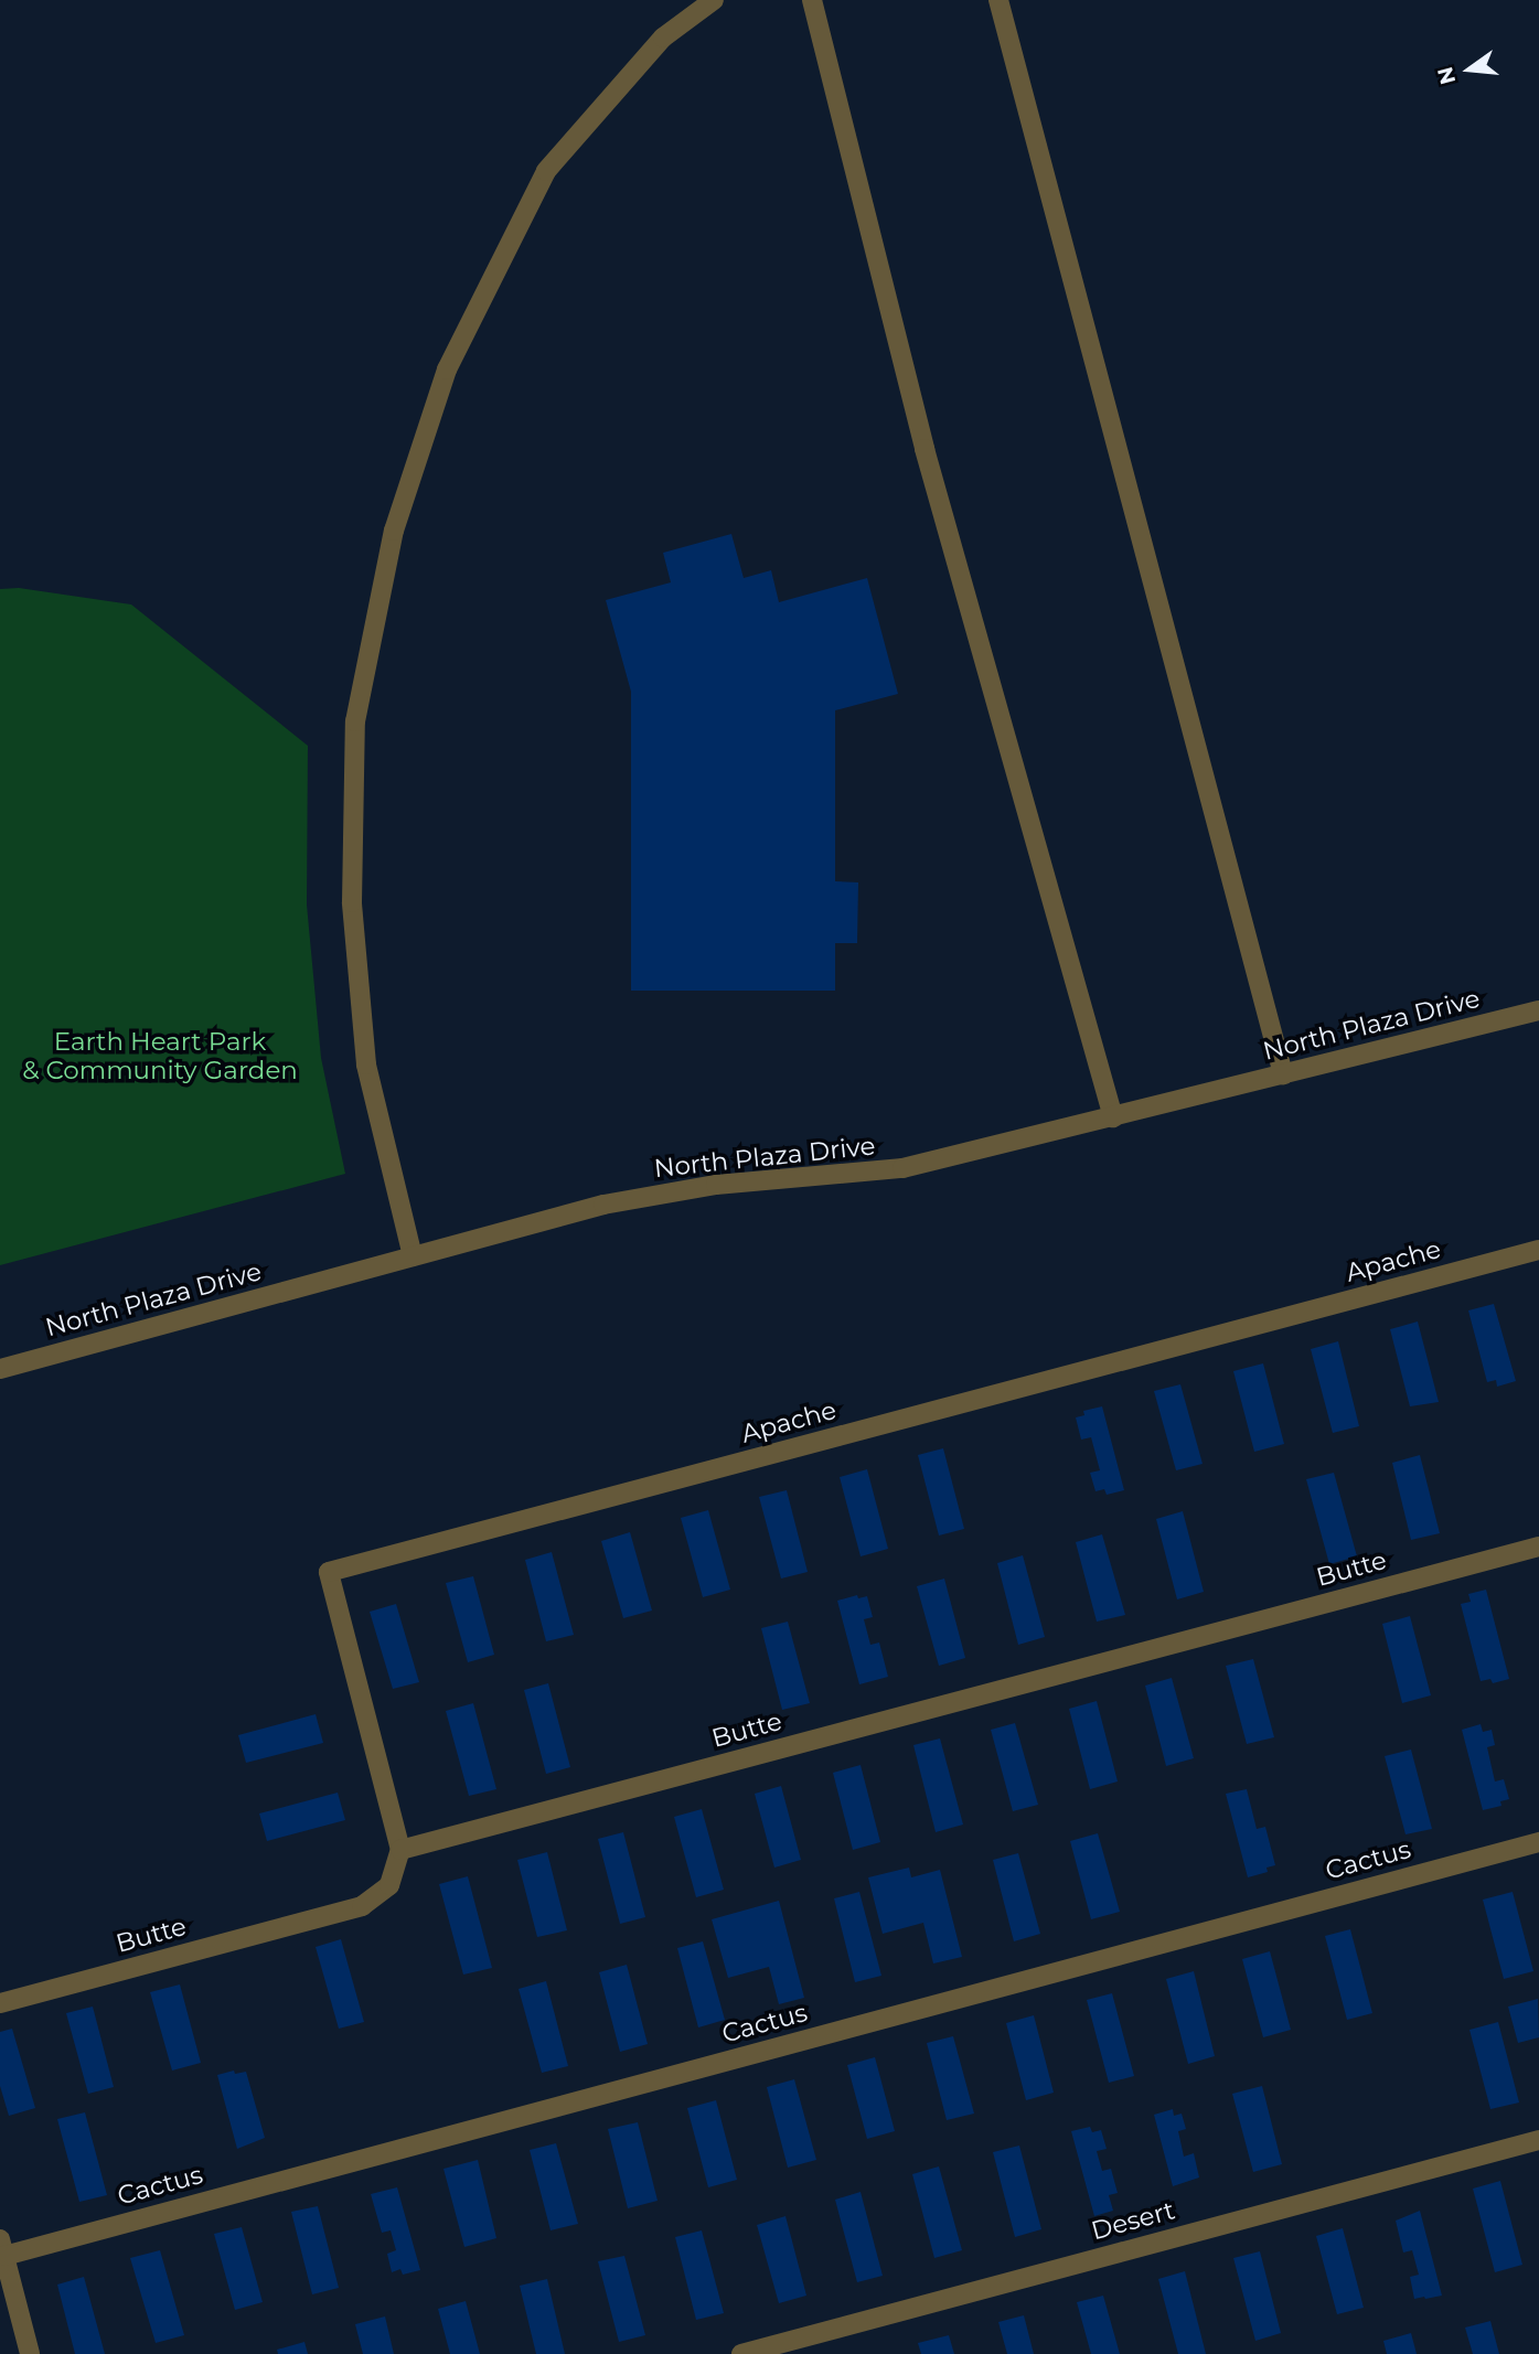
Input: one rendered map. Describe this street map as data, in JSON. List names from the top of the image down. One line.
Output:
{"streets":{"street":["North Plaza Drive","Apache","Butte","Cactus","Desert"]},"crossings":[["Apache","Butte"]],"parks":["Earth Heart Park & Community Garden"],"north":"left"}
